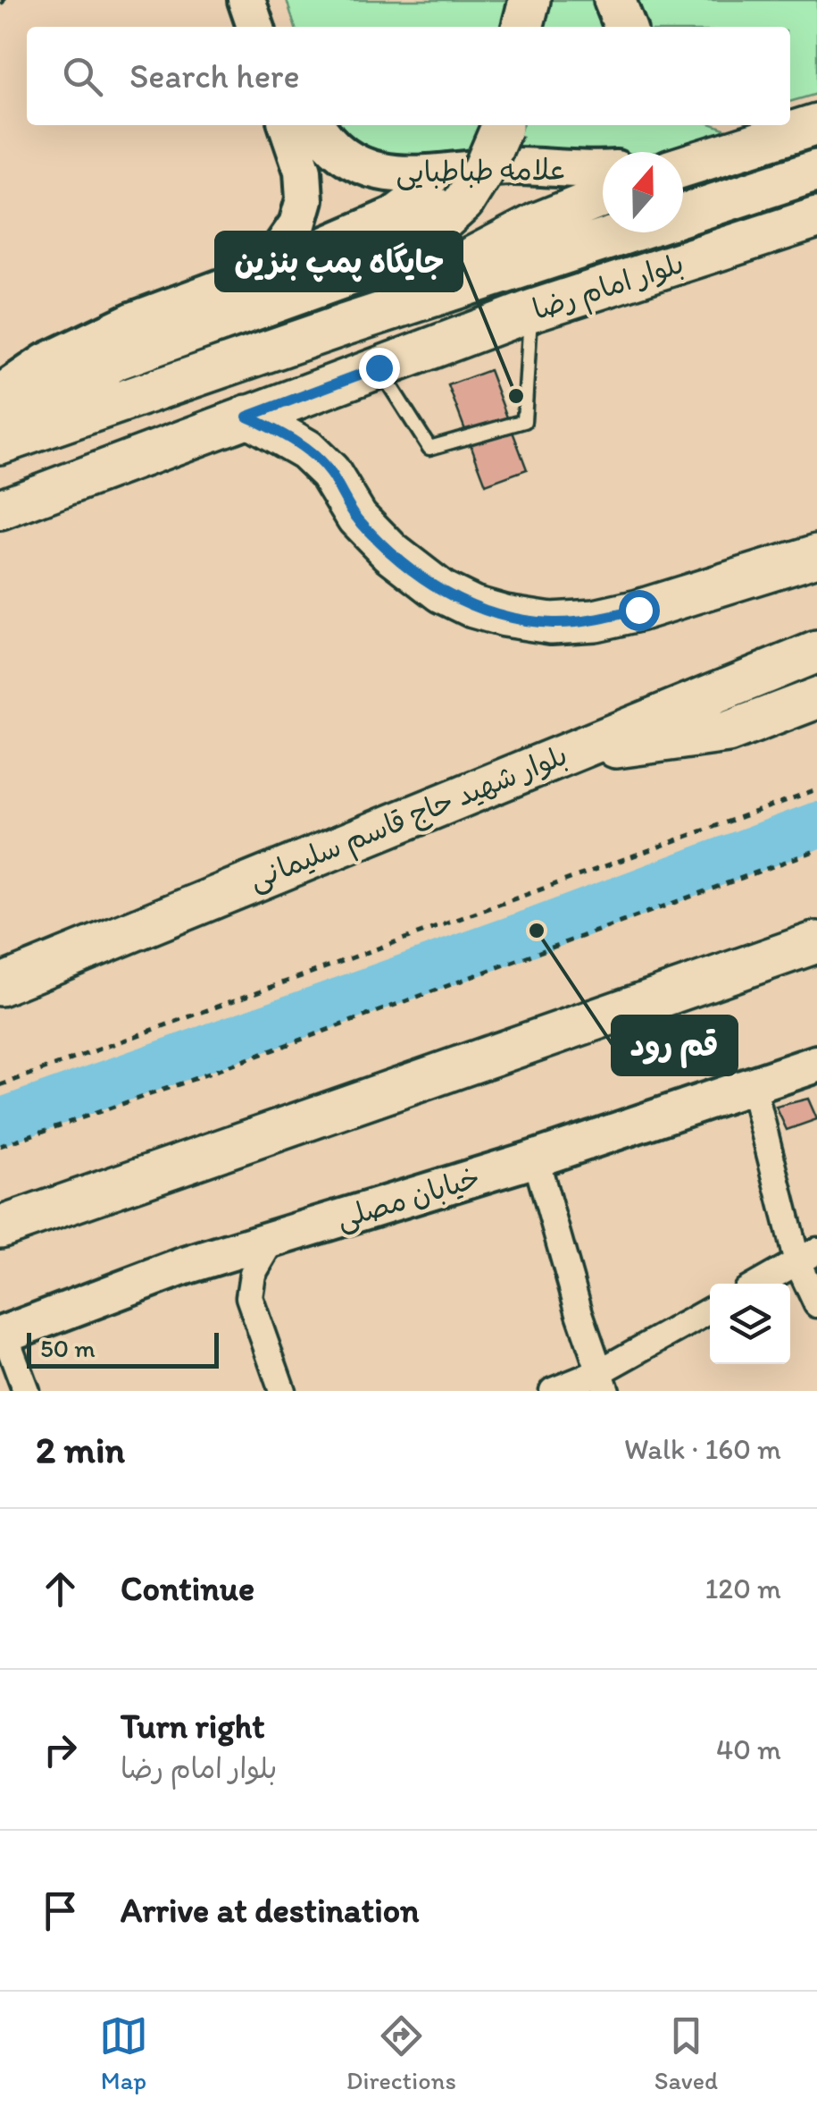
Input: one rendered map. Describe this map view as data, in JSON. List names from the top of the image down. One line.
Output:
{"streets":{"main road":["بلوار امام رضا","بلوار شهید حاج قاسم سلیمانی"],"street":["علامه طباطبایی","خیابان مصلی"]},"places":["جایگاه پمپ بنزین","قم رود"],"scale_bar":"50 m","north":"top","page":{"search":"Search here","scale":"50 m","heading":["2 min","Walk · 160 m"],"list":[["Continue","120 m"],["Turn right","بلوار امام رضا","40 m"],"Arrive at destination"],"nav":["Map","Directions","Saved"]}}
